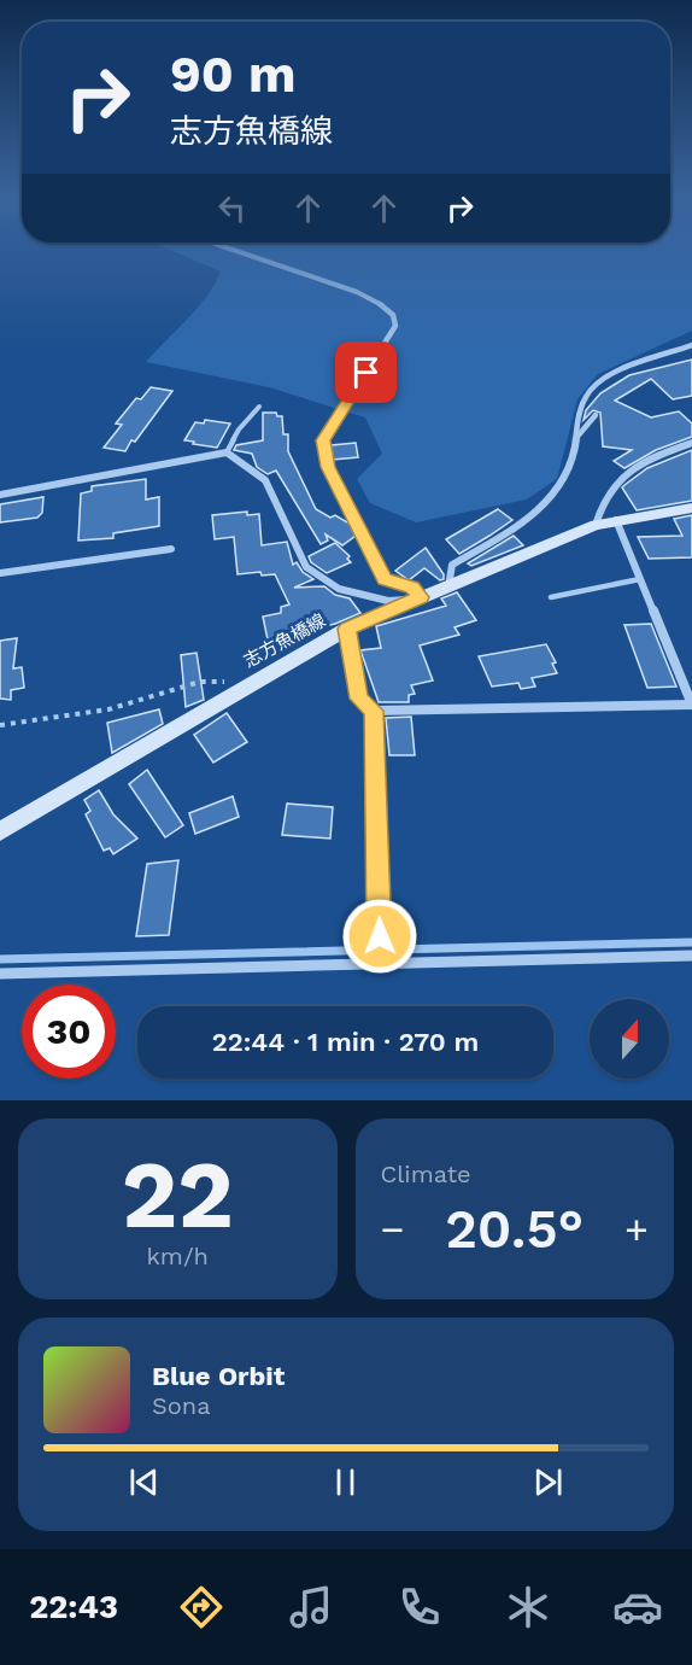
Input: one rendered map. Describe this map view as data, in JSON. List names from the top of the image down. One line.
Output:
{"streets":{"main road":["志方魚橋線"]},"north":"top","page":{"turn":["90 m","志方魚橋線"],"limit":"30","trip":"22:44 · 1 min · 270 m","tile":[["22","km/h"],"Climate"],"heat":["−","20.5°","+"],"song":["Blue Orbit","Sona"],"tabs":"22:43"}}
